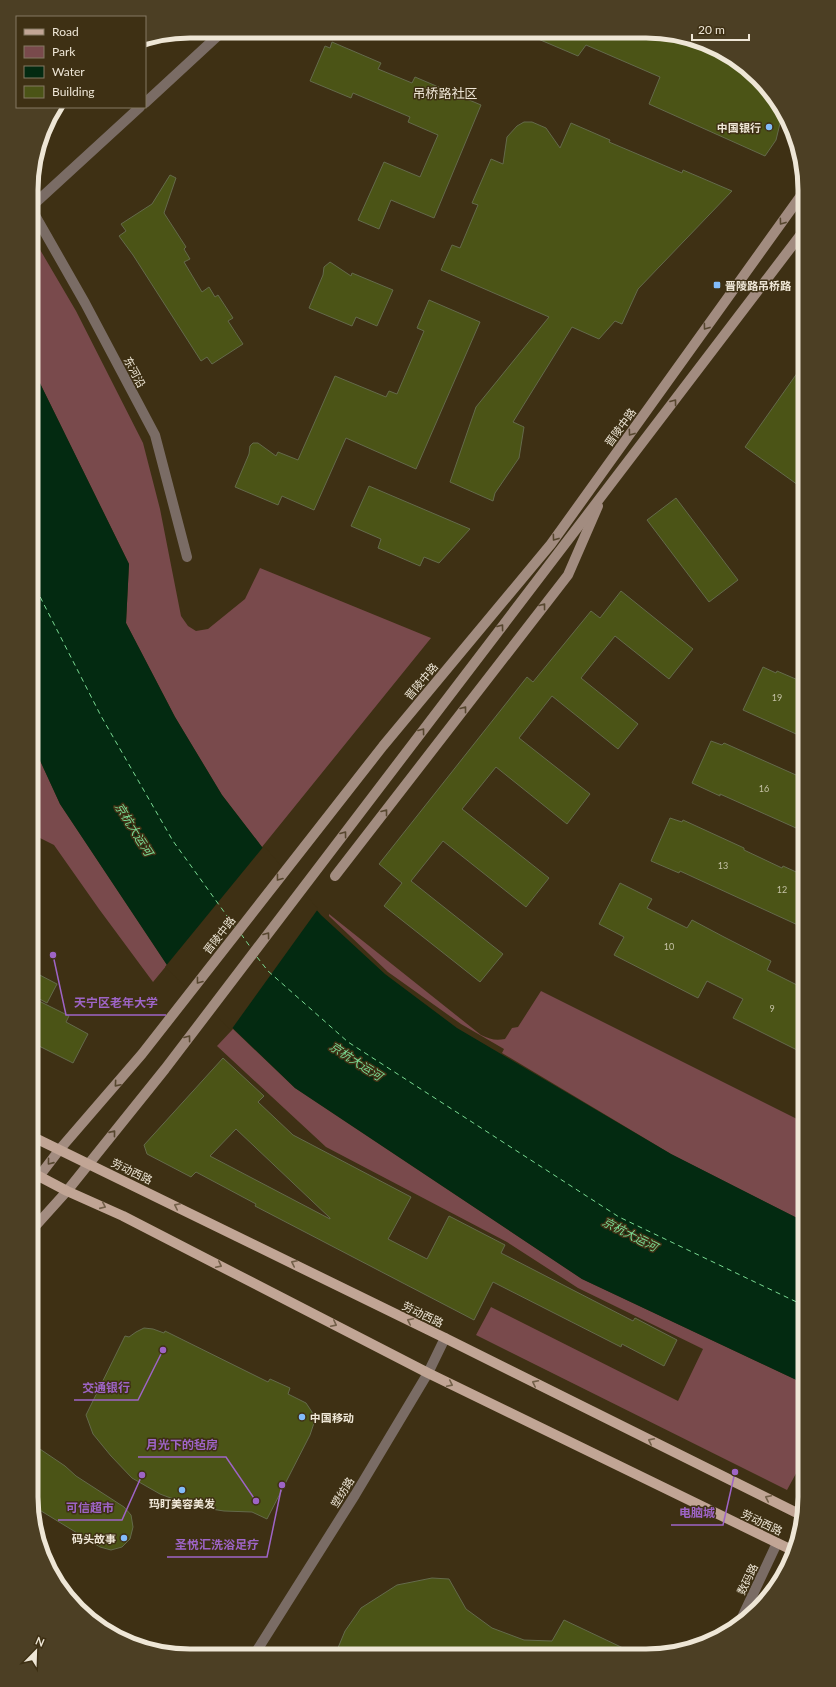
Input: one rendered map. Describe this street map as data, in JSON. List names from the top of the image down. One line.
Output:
{"streets":{"main road":["晋陵中路","劳动西路"],"street":["东河沿","塑纺路","数码路"]},"crossings":[["晋陵中路","劳动西路"],["劳动西路","塑纺路"],["劳动西路","数码路"]],"districts":["吊桥路社区"],"water":["京杭大运河"],"places":{"other":["中国银行","天宁区老年大学","交通银行","中国移动","电脑城","可信超市","圣悦汇洗浴足疗","玛盯美容美发","月光下的毡房","码头故事"],"transit":["晋陵路吊桥路"]},"house_numbers":["19","16","13","12","10","9"],"legend":["Road","Park","Water","Building"],"scale_bar":"20 m","north":"top right"}
